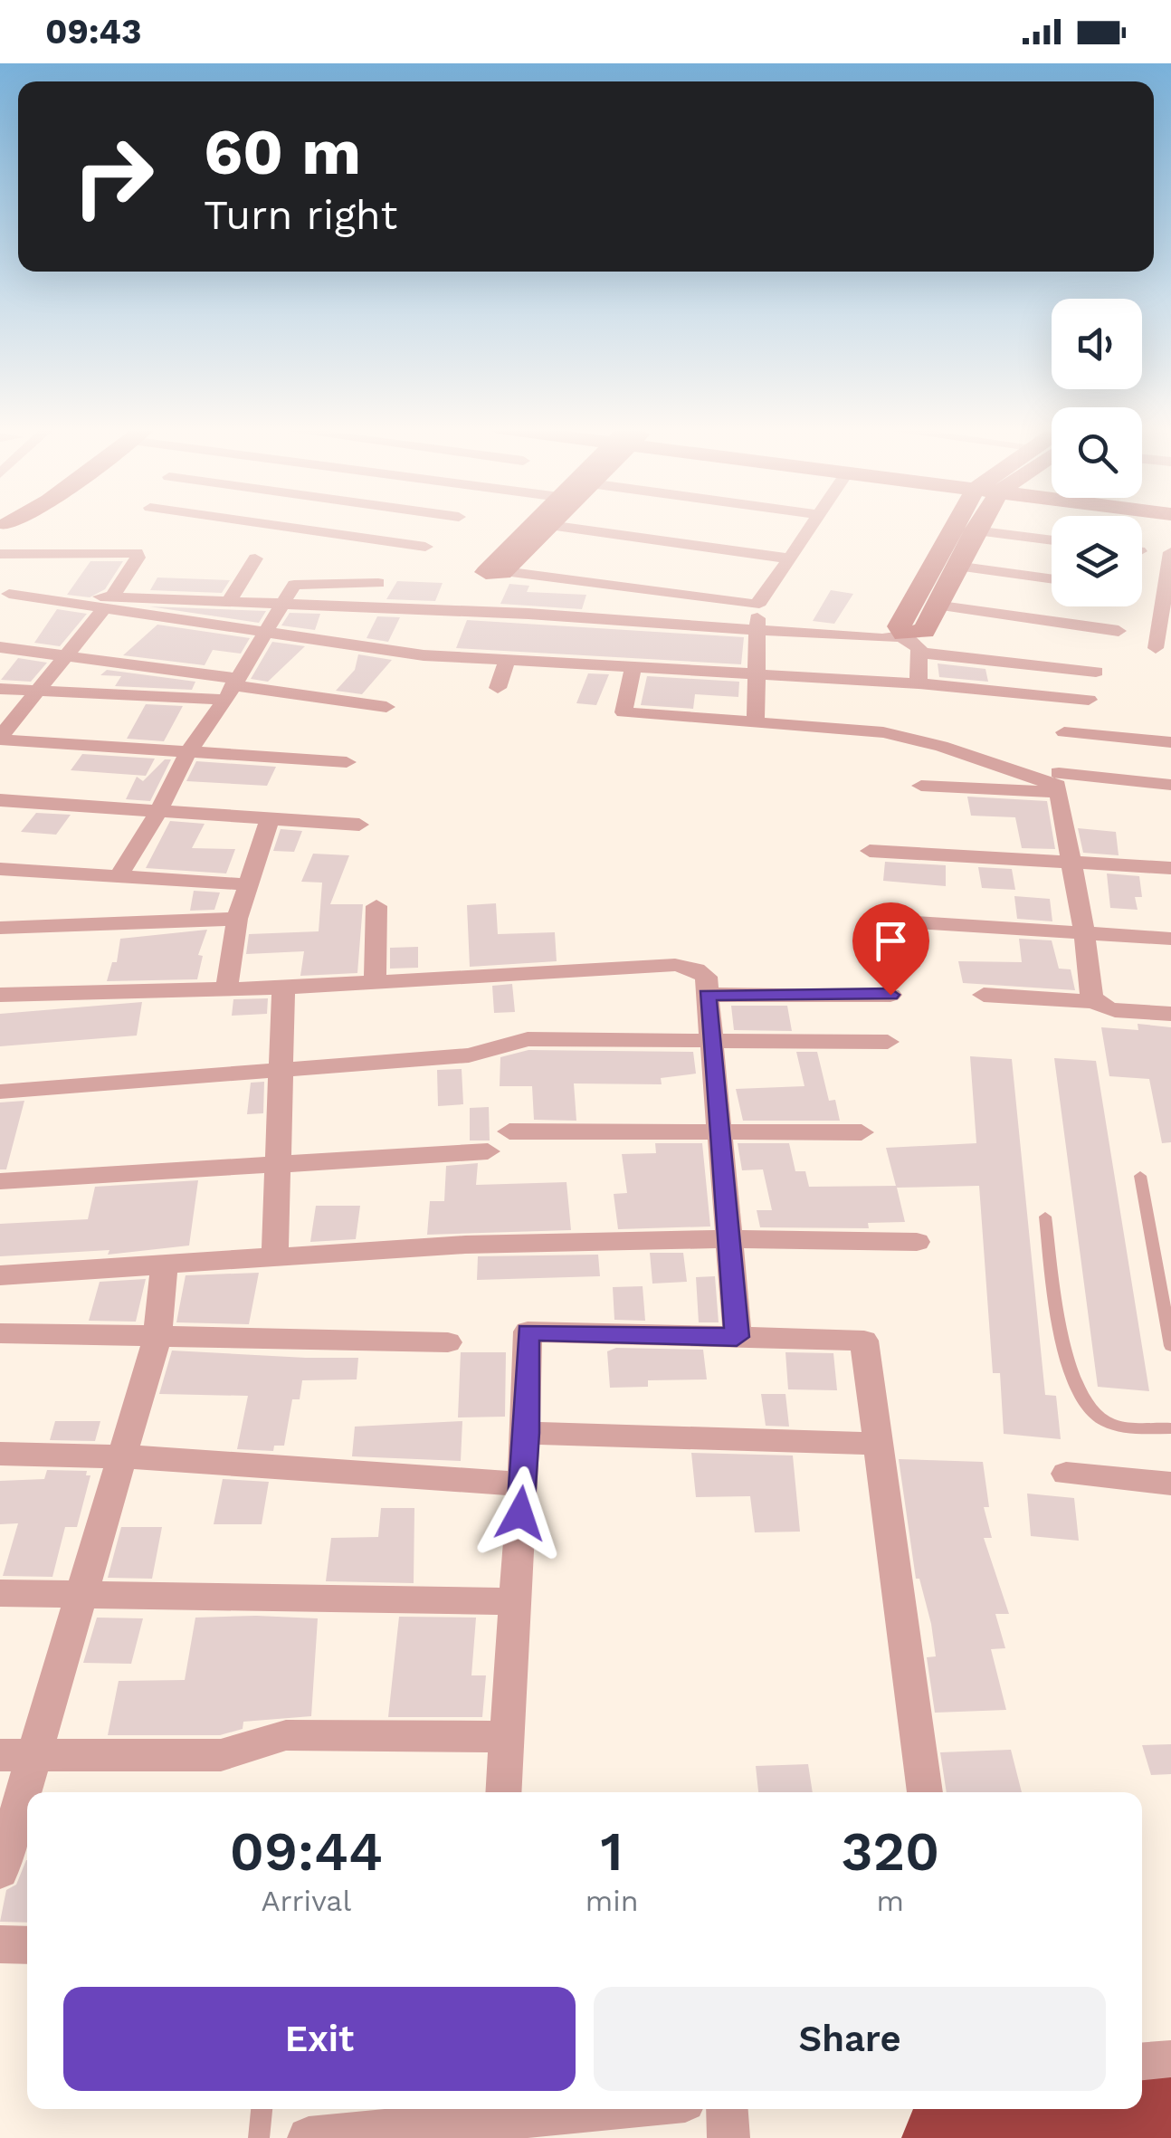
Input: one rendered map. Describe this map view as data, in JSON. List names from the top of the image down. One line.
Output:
{"page":{"status":"09:43","turn":["60 m","Turn right"],"eta":["09:44","Arrival","1","min","320","m"],"buttons":["Exit","Share"]}}
